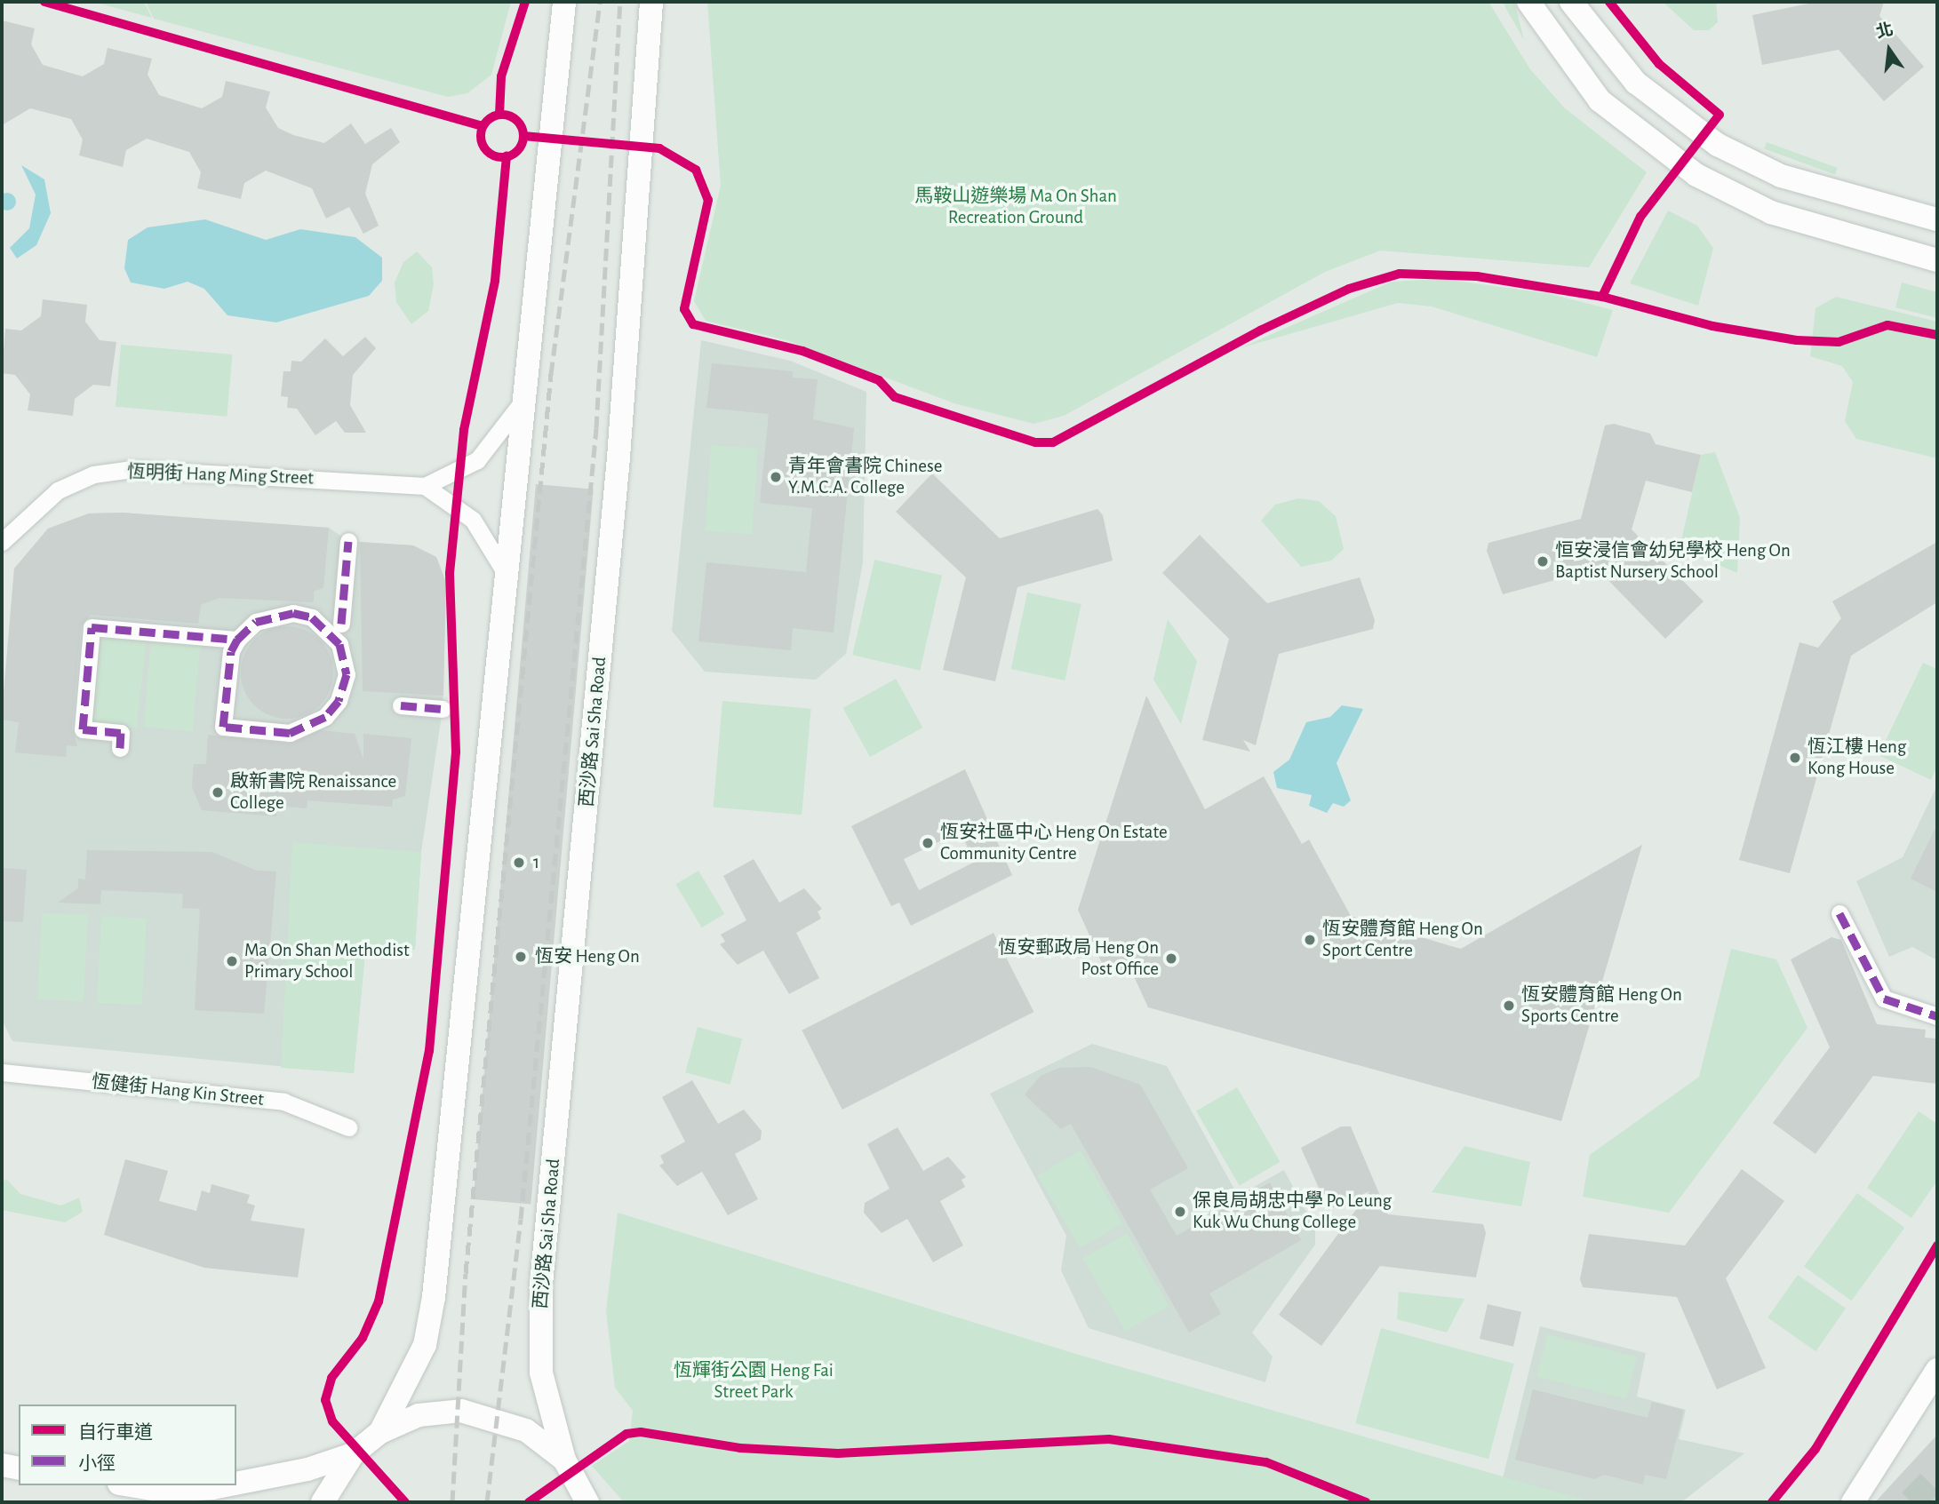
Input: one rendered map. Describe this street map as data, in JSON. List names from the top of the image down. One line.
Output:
{"streets":{"main road":["西沙路 Sai Sha Road"],"street":["恆明街 Hang Ming Street","恆健街 Hang Kin Street"]},"parks":["馬鞍山遊樂場 Ma On Shan Recreation Ground","恆輝街公園 Heng Fai Street Park"],"places":["青年會書院 Chinese Y.M.C.A. College","恒安浸信會幼兒學校 Heng On Baptist Nursery School","恆江樓 Heng Kong House","啟新書院 Renaissance College","恆安社區中心 Heng On Estate Community Centre","1","恆安體育館 Heng On Sport Centre","恆安 Heng On","恆安郵政局 Heng On Post Office","Ma On Shan Methodist Primary School","恆安體育館 Heng On Sports Centre","保良局胡忠中學 Po Leung Kuk Wu Chung College"],"legend":["自行車道","小徑"],"north":"top"}
